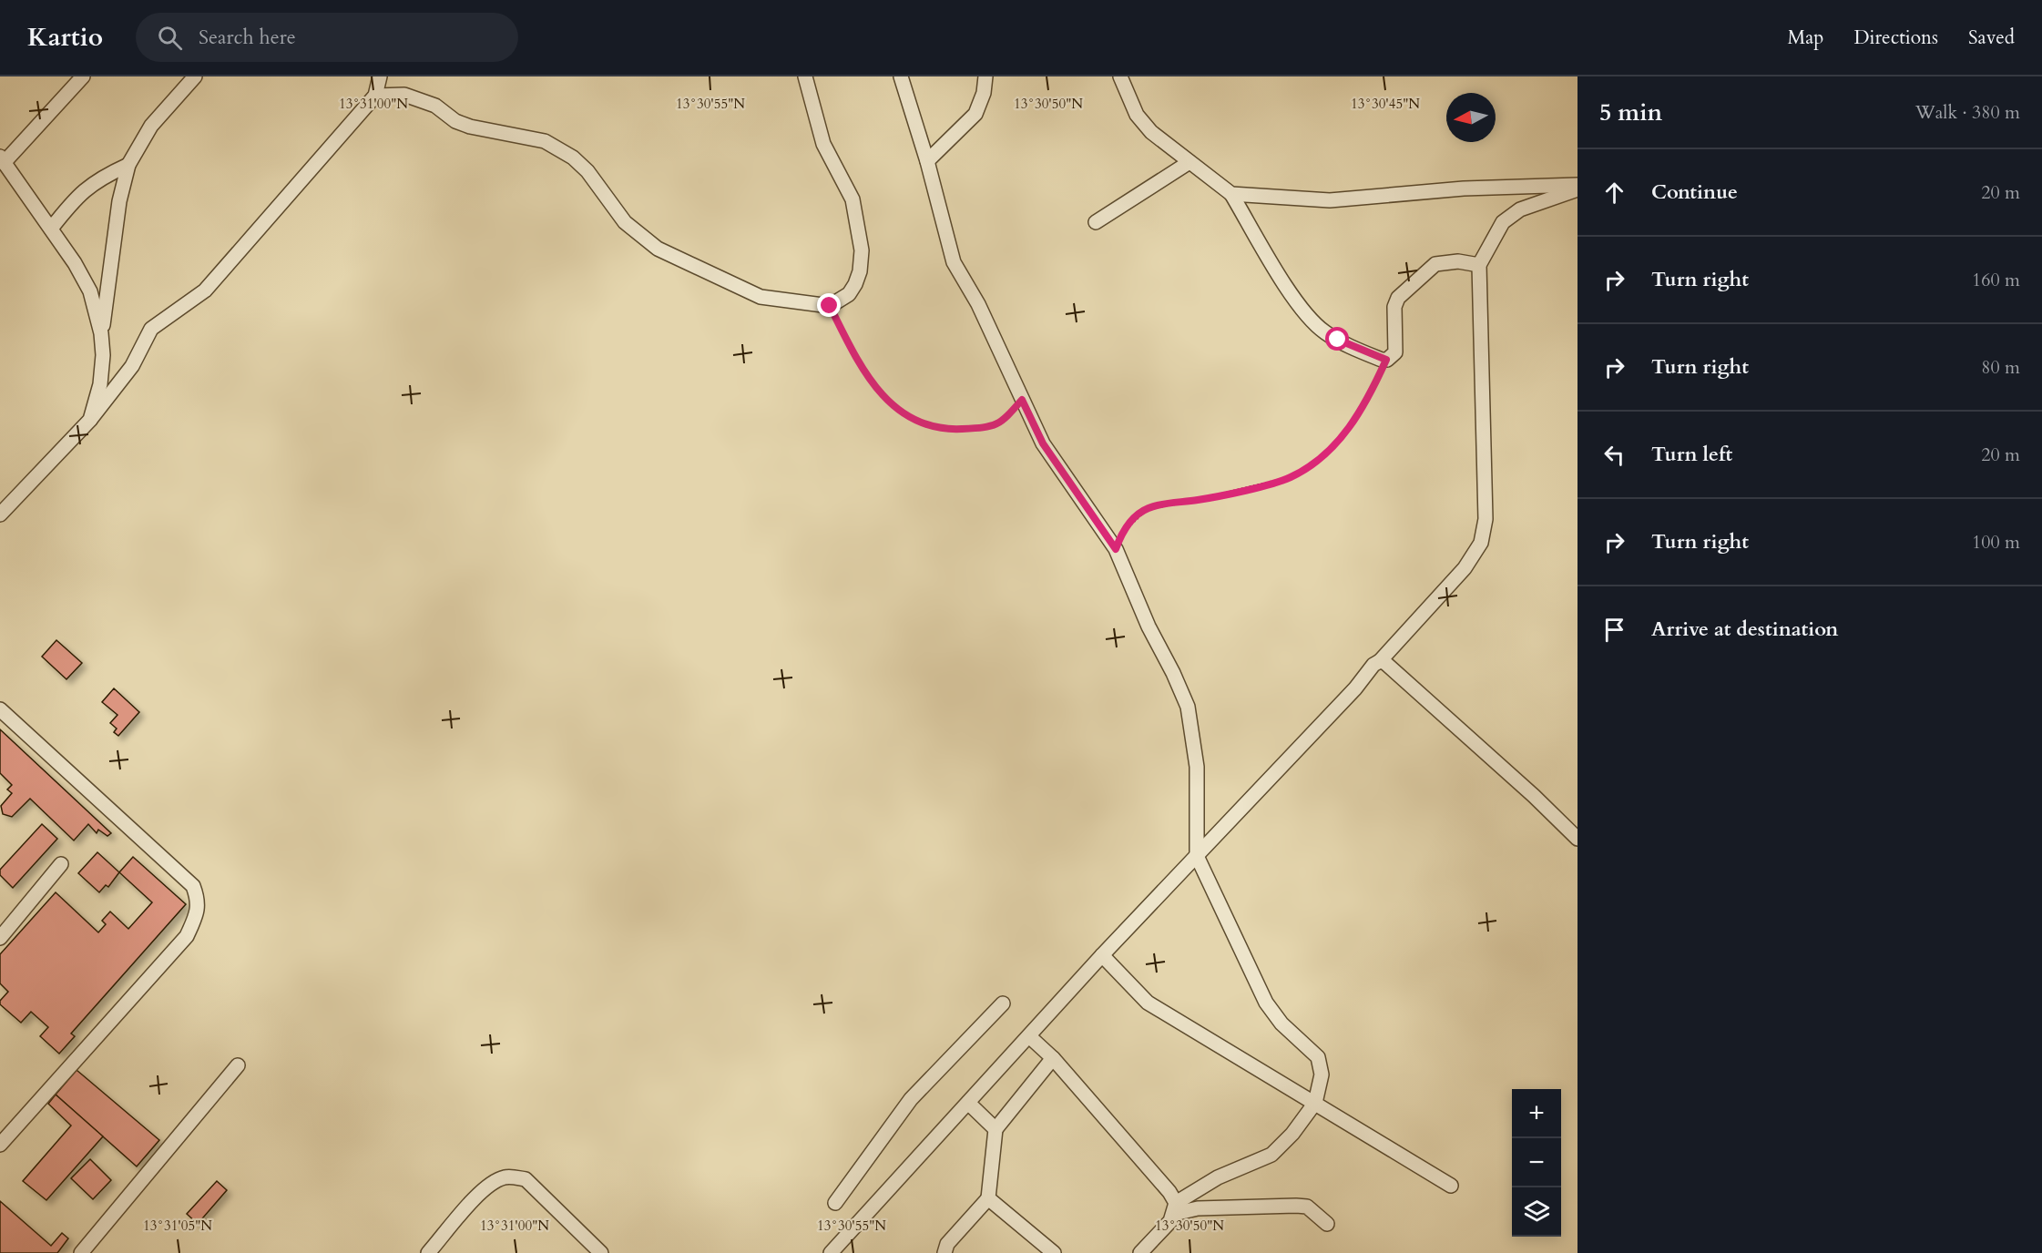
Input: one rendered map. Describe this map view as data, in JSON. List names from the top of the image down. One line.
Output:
{"north":"left","page":{"header":"Kartio","search":"Search here","nav":["Map","Directions","Saved"],"heading":["5 min","Walk · 380 m"],"list":[["Continue","20 m"],["Turn right","160 m"],["Turn right","80 m"],["Turn left","20 m"],["Turn right","100 m"],"Arrive at destination"],"map_buttons":["+","−"]},"coordinates":["13°31'00\"N","13°30'55\"N","13°30'50\"N","13°30'45\"N","13°31'05\"N"]}
